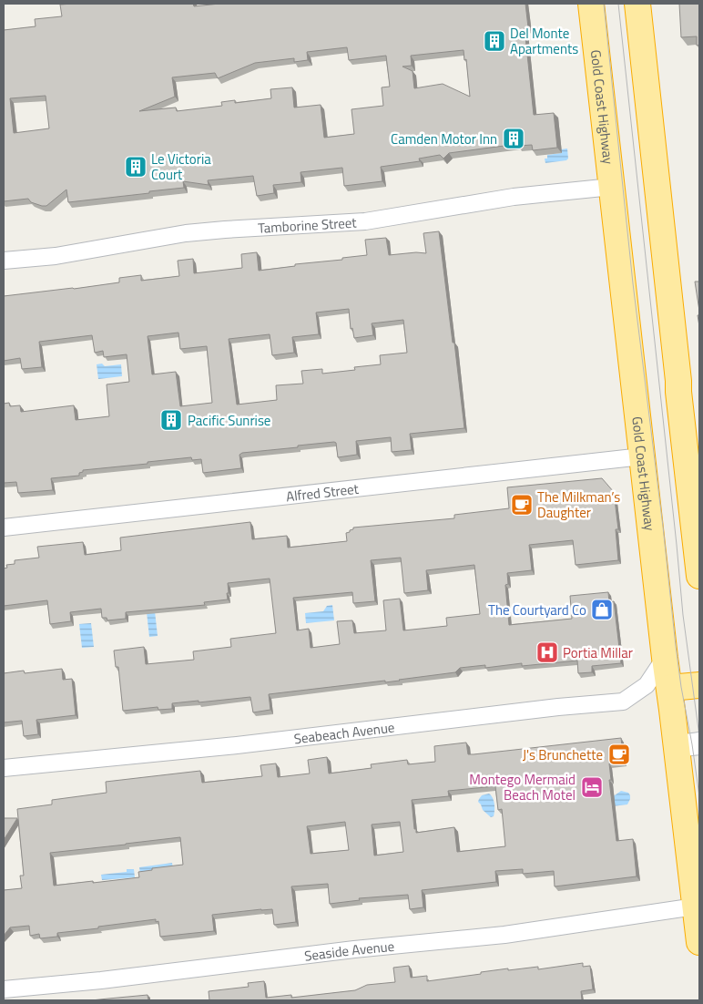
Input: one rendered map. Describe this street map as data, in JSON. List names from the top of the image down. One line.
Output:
{"streets":{"highway":["Gold Coast Highway"],"street":["Tamborine Street","Alfred Street","Seabeach Avenue","Seaside Avenue"]},"crossings":[["Gold Coast Highway","Tamborine Street"],["Gold Coast Highway","Alfred Street"],["Gold Coast Highway","Seabeach Avenue"],["Gold Coast Highway","Seaside Avenue"]],"places":{"building":["Del Monte Apartments","Camden Motor Inn","Le Victoria Court","Pacific Sunrise"],"cafe":["The Milkman’s Daughter","J's Brunchette"],"shop":["The Courtyard Co"],"hospital":["Portia Millar"],"hotel":["Montego Mermaid Beach Motel"]}}
